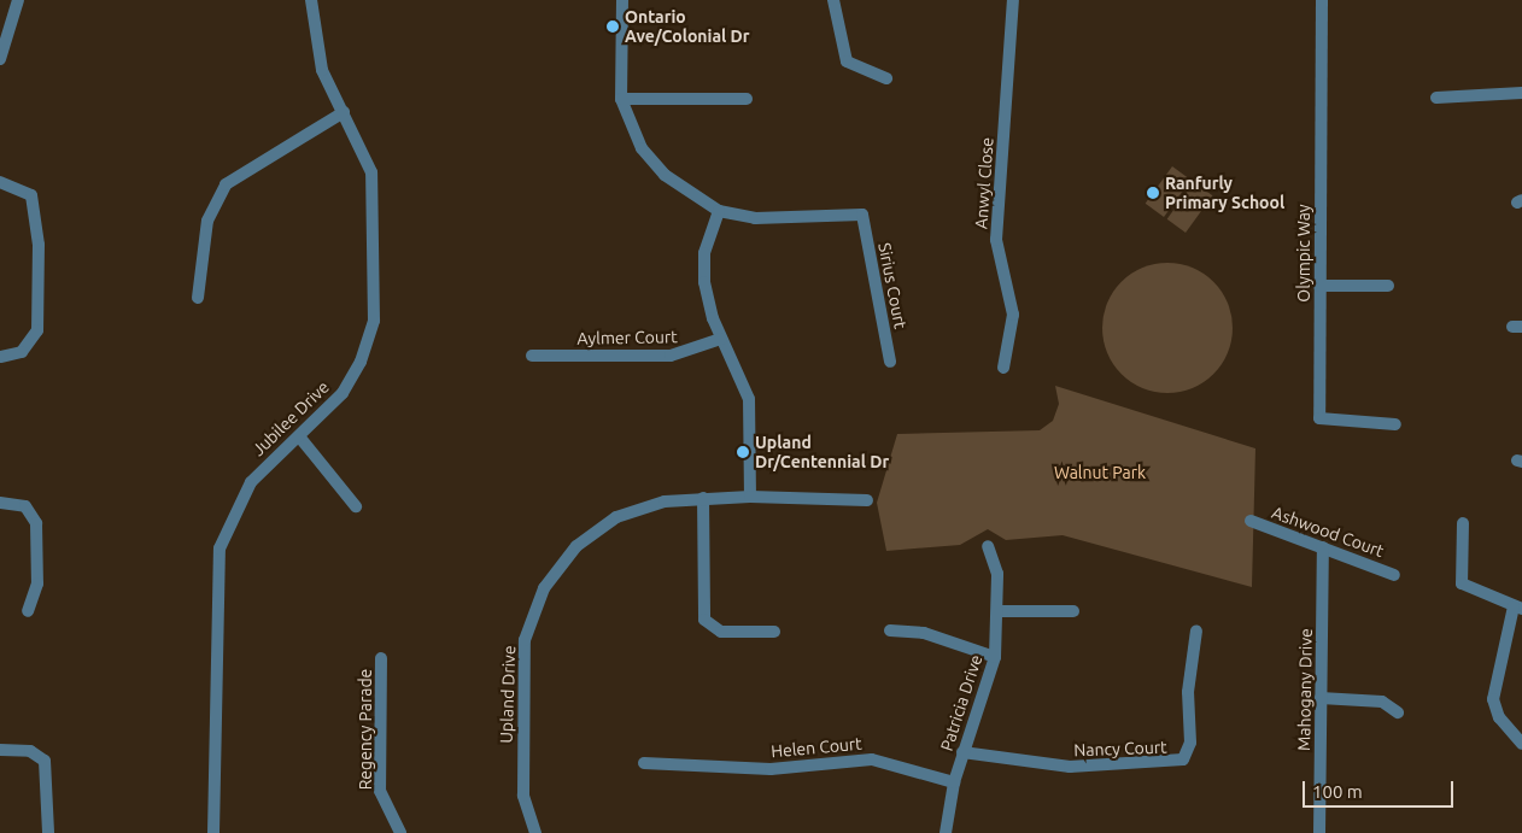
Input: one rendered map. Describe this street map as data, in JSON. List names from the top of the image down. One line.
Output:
{"streets":{"street":["Anwyl Close","Olympic Way","Sirius Court","Aylmer Court","Jubilee Drive","Ashwood Court","Mahogany Drive","Upland Drive","Patricia Drive","Regency Parade","Helen Court","Nancy Court"]},"crossings":[["Ashwood Court","Mahogany Drive"],["Patricia Drive","Helen Court"],["Patricia Drive","Nancy Court"]],"parks":["Walnut Park"],"places":["Ontario Ave/Colonial Dr","Ranfurly Primary School","Upland Dr/Centennial Dr"],"scale_bar":"100 m"}
